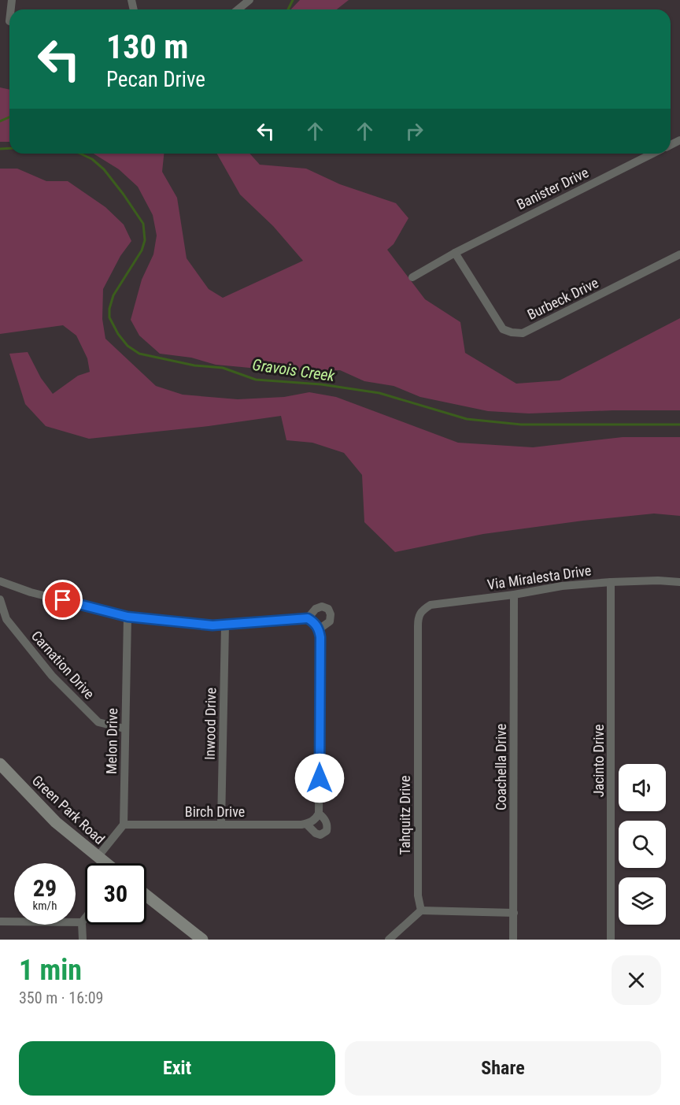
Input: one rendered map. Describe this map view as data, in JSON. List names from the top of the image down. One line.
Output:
{"streets":{"street":["Banister Drive","Burbeck Drive","Via Miralesta Drive","Carnation Drive","Inwood Drive","Melon Drive","Jacinto Drive","Coachella Drive","Green Park Road","Birch Drive","Tahquitz Drive"]},"crossings":[["Banister Drive","Burbeck Drive"],["Via Miralesta Drive","Jacinto Drive"],["Via Miralesta Drive","Coachella Drive"],["Via Miralesta Drive","Tahquitz Drive"],["Carnation Drive","Melon Drive"],["Inwood Drive","Birch Drive"],["Melon Drive","Birch Drive"]],"water":["Gravois Creek"],"page":{"turn":["130 m","Pecan Drive"],"speed":"29 km/h","limit":"30","heading":["1 min","350 m · 16:09"],"buttons":["Exit","Share"]}}
